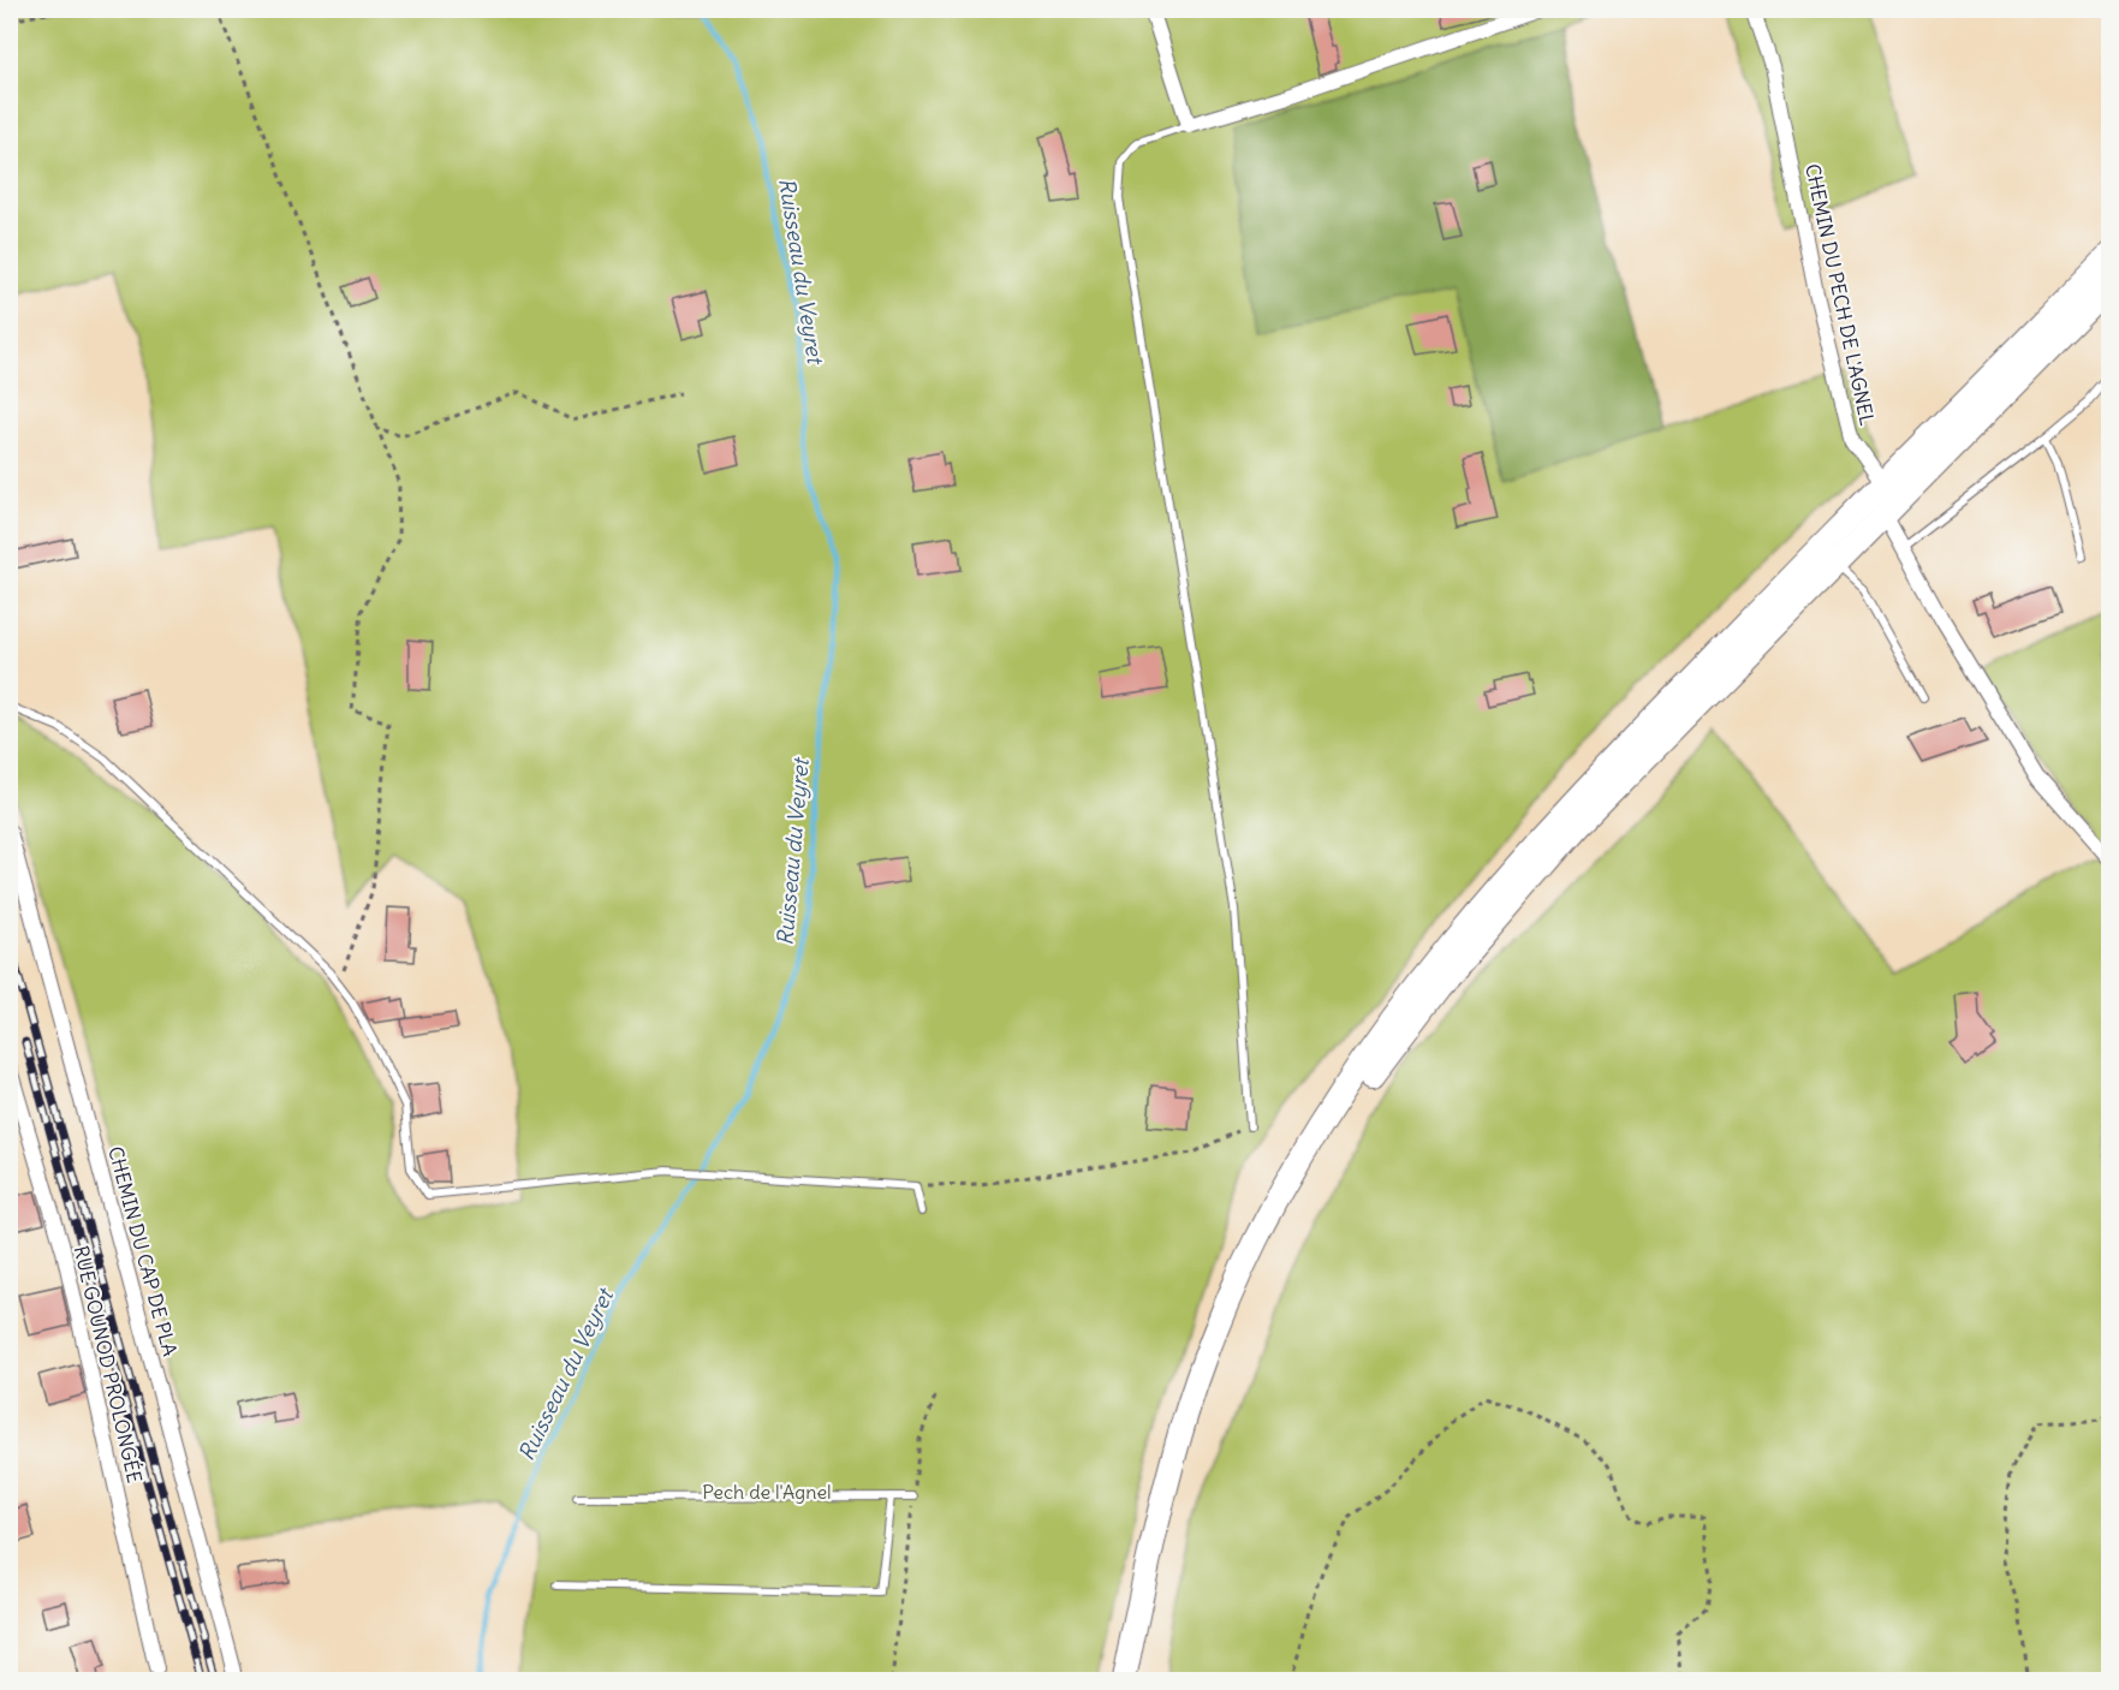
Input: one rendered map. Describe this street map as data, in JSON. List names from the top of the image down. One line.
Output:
{"streets":{"street":["CHEMIN DU PECH DE L'AGNEL","CHEMIN DU CAP DE PLA","RUE GOUNOD PROLONGÉE"]},"water":["Ruisseau du Veyret"],"parks":["Pech de l'Agnel"]}
